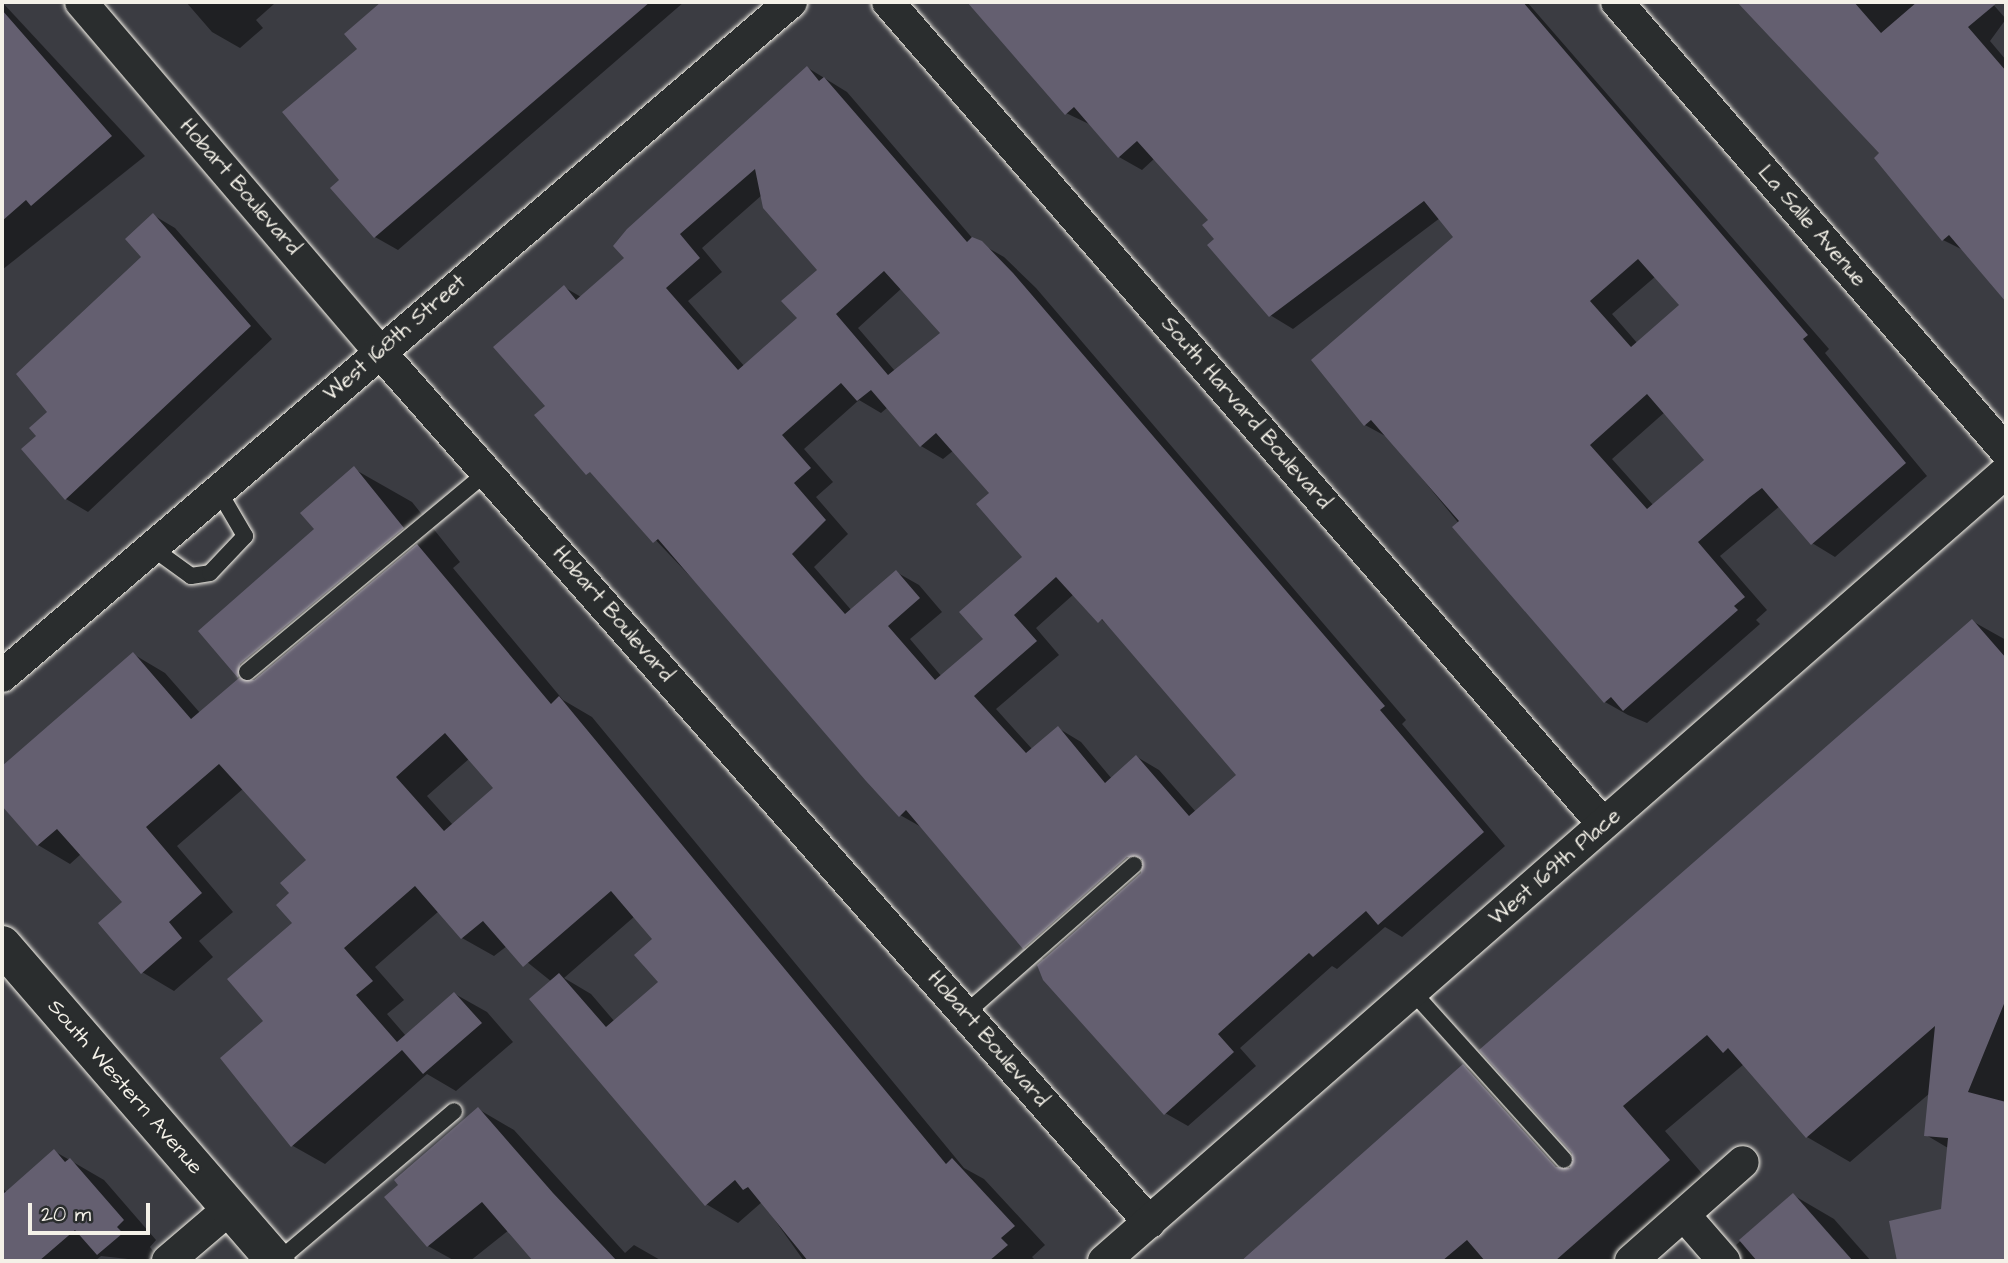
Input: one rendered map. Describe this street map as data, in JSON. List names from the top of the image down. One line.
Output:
{"streets":{"main road":["South Western Avenue"],"street":["Hobart Boulevard","La Salle Avenue","West 168th Street","South Harvard Boulevard","West 169th Place"]},"crossings":[["Hobart Boulevard","West 168th Street"],["Hobart Boulevard","West 169th Place"],["South Harvard Boulevard","West 169th Place"]],"scale_bar":"20 m"}
